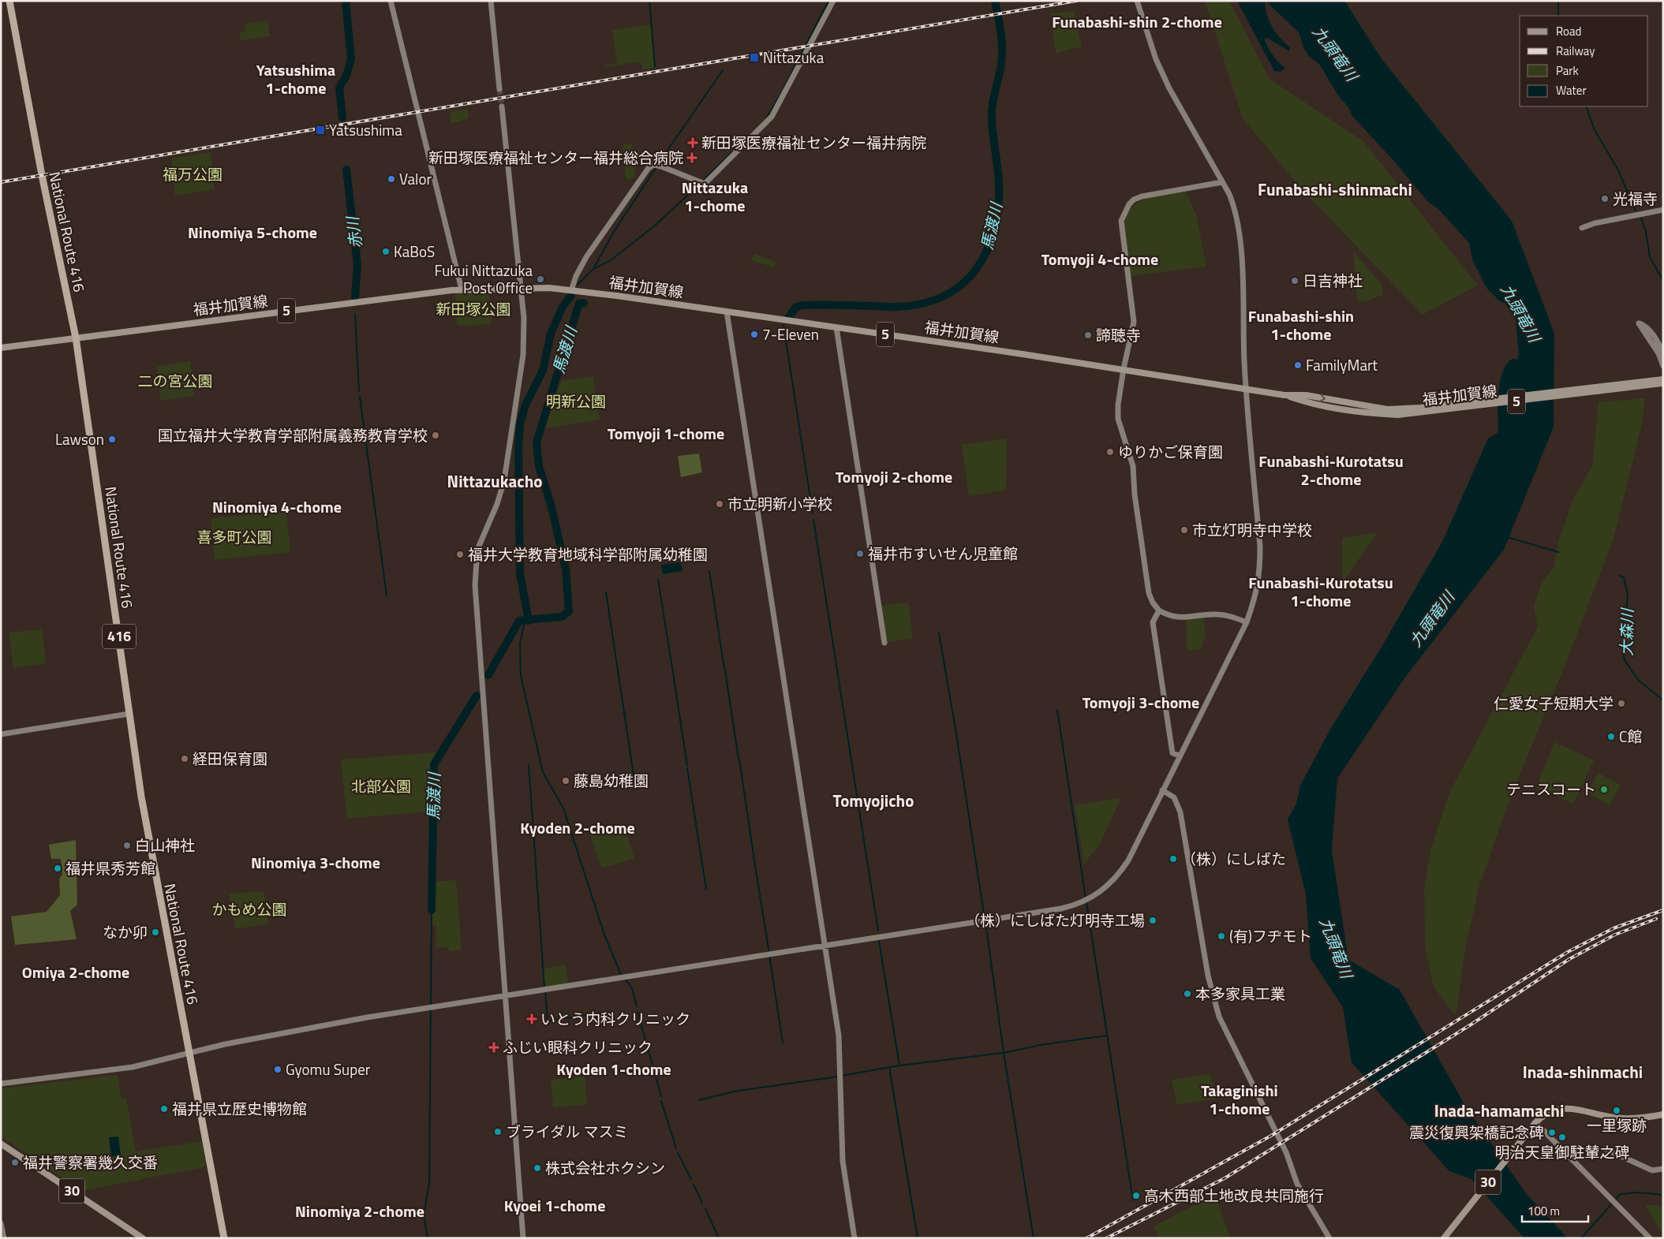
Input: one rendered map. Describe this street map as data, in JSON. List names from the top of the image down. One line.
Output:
{"streets":{"highway":["National Route 416","416"],"main road":["福井加賀線","5","30"]},"crossings":[["National Route 416","福井加賀線"]],"districts":["Funabashi-shin 2-chome","Yatsushima 1-chome","Nittazuka 1-chome","Funabashi-shinmachi","Ninomiya 5-chome","Tomyoji 4-chome","Funabashi-shin 1-chome","Tomyoji 1-chome","Funabashi-Kurotatsu 2-chome","Tomyoji 2-chome","Nittazukacho","Ninomiya 4-chome","Funabashi-Kurotatsu 1-chome","Tomyoji 3-chome","Tomyojicho","Kyoden 2-chome","Ninomiya 3-chome","Omiya 2-chome","Kyoden 1-chome","Inada-shinmachi","Takaginishi 1-chome","Inada-hamamachi","Kyoei 1-chome","Ninomiya 2-chome"],"water":["九頭竜川","馬渡川","赤川","大森川"],"parks":["福万公園","新田塚公園","二の宮公園","明新公園","喜多町公園","北部公園","かもめ公園"],"places":{"transit":["Nittazuka","Yatsushima"],"health":["新田塚医療福祉センター福井病院","新田塚医療福祉センター福井総合病院","いとう内科クリニック","ふじい眼科クリニック"],"other":["Valor","光福寺","KaBoS","Fukui Nittazuka Post Office","日吉神社","7-Eleven","諦聴寺","FamilyMart","国立福井大学教育学部附属義務教育学校","Lawson","ゆりかご保育園","市立明新小学校","市立灯明寺中学校","福井市すいせん児童館","福井大学教育地域科学部附属幼稚園","仁愛女子短期大学","C館","経田保育園","藤島幼稚園","テニスコート","白山神社","（株）にしばた","福井県秀芳館","（株）にしばた灯明寺工場","なか卯","(有)フヂモト","本多家具工業","Gyomu Super","福井県立歴史博物館","一里塚跡","ブライダル マスミ","震災復興架橋記念碑","明治天皇御駐輦之碑","福井警察署幾久交番","株式会社ホクシン","高木西部土地改良共同施行"]},"legend":["Road","Railway","Park","Water"],"scale_bar":"100 m"}
